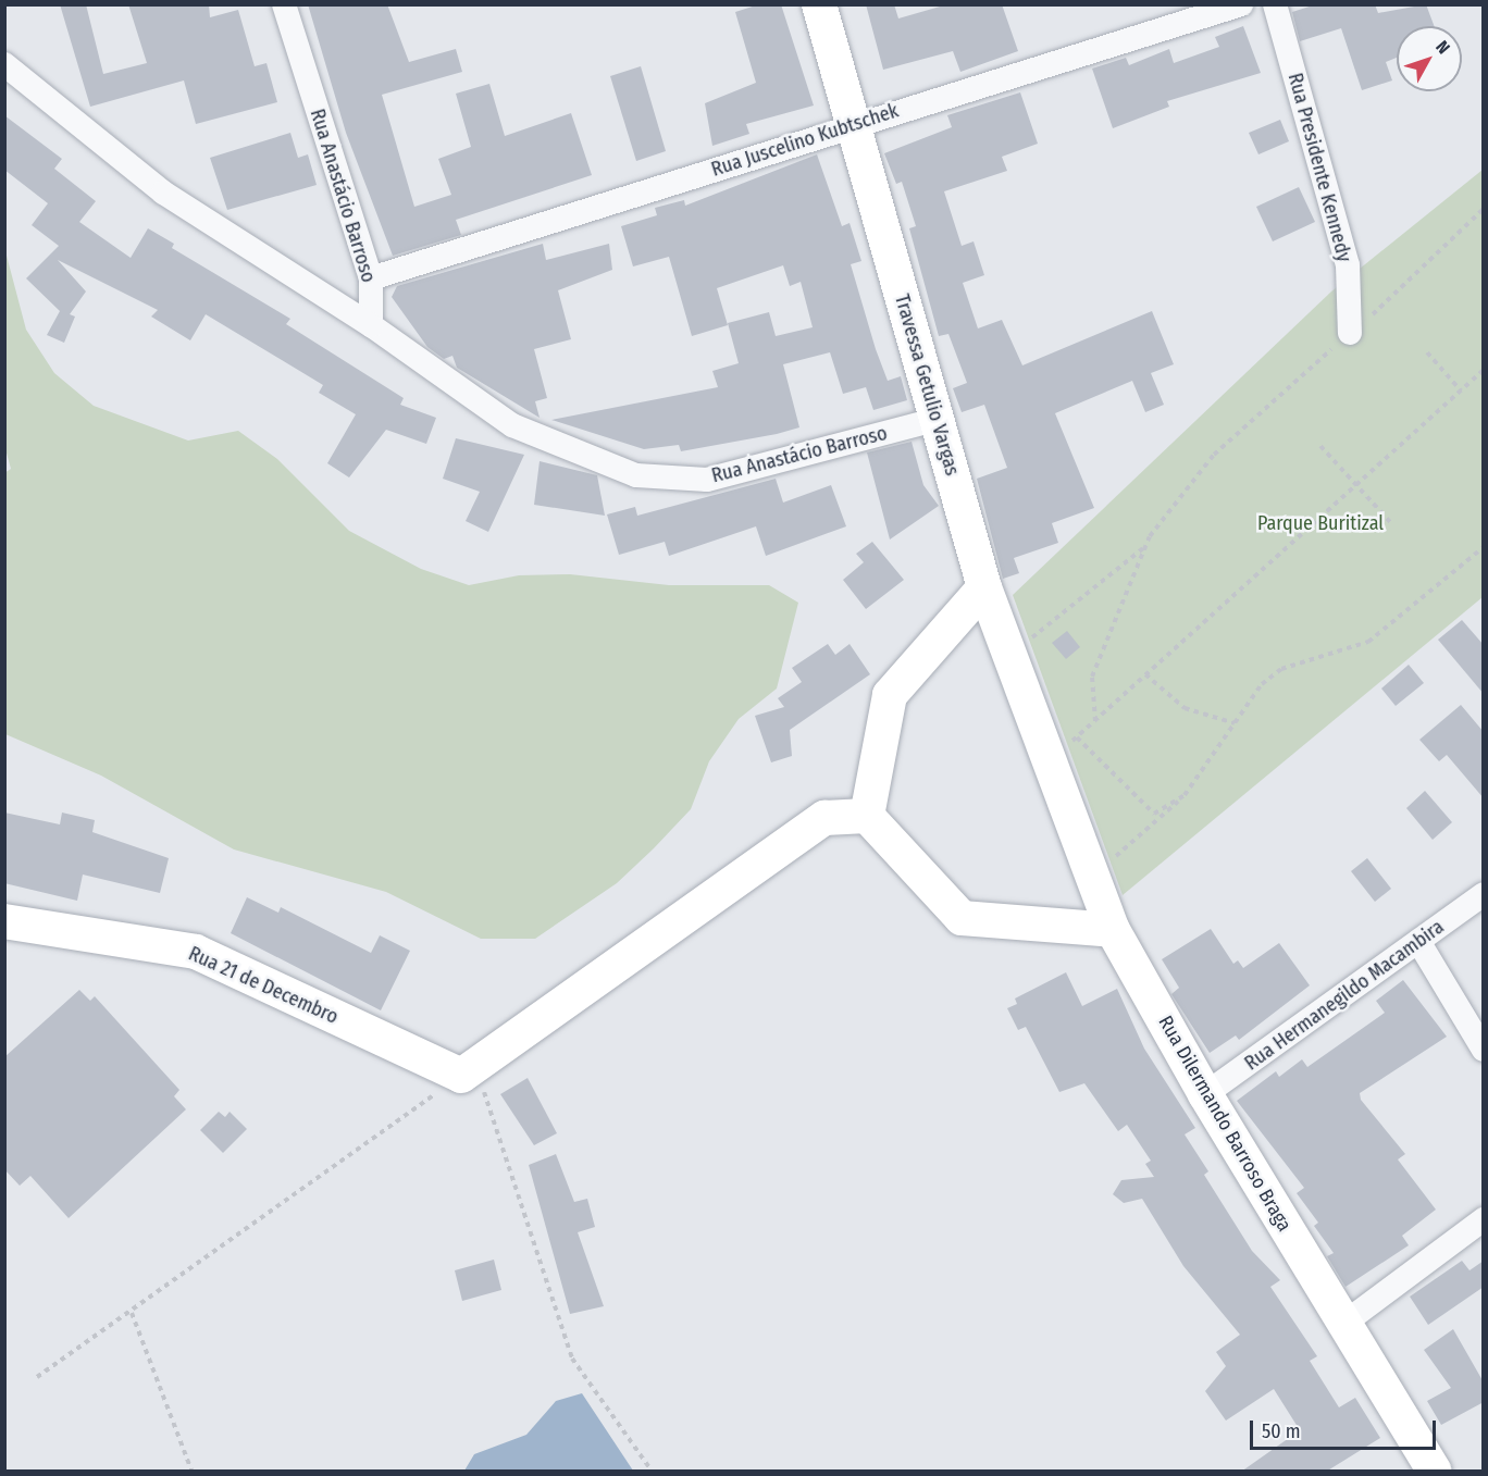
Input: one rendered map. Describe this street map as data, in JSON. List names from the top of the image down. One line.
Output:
{"streets":{"street":["Rua Juscelino Kubtschek","Rua Presidente Kennedy","Rua Anastácio Barroso","Travessa Getulio Vargas","Rua 21 de Decembro","Rua Hermanegildo Macambira","Rua Dilermando Barroso Braga"]},"crossings":[["Rua Juscelino Kubtschek","Rua Anastácio Barroso"],["Rua Juscelino Kubtschek","Travessa Getulio Vargas"],["Rua Anastácio Barroso","Travessa Getulio Vargas"],["Travessa Getulio Vargas","Rua Dilermando Barroso Braga"],["Rua Hermanegildo Macambira","Rua Dilermando Barroso Braga"]],"parks":["Parque Buritizal"],"scale_bar":"50 m","north":"top right"}
